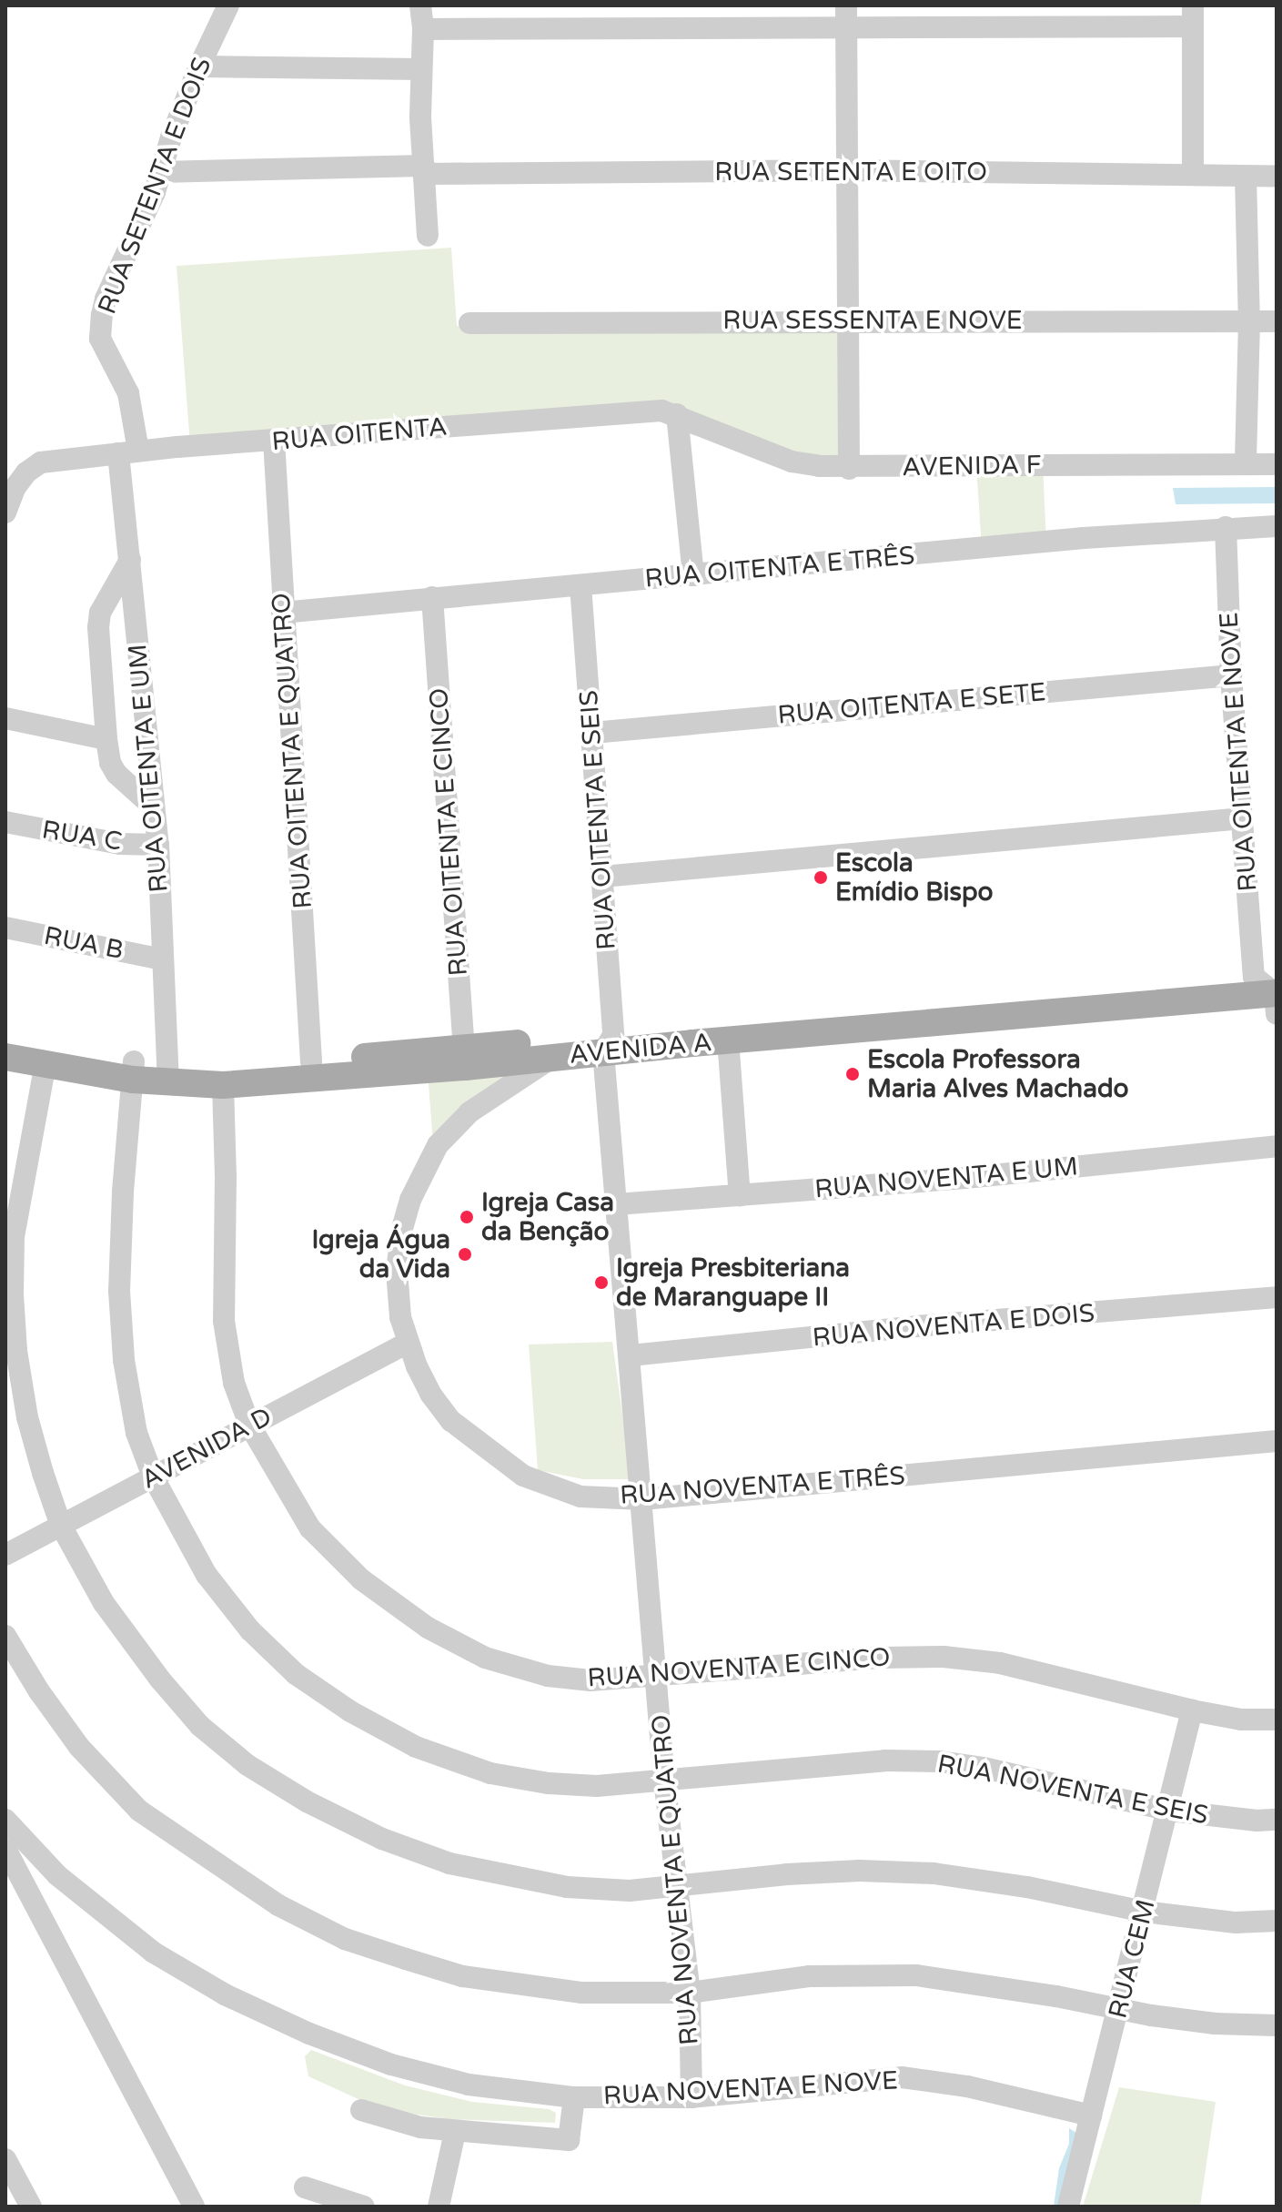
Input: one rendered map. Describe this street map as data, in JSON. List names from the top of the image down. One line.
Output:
{"streets":{"main road":["AVENIDA A"],"street":["RUA SETENTA E OITO","RUA SETENTA E DOIS","RUA SESSENTA E NOVE","RUA OITENTA","AVENIDA F","RUA OITENTA E TRÊS","RUA OITENTA E SETE","RUA OITENTA E QUATRO","RUA OITENTA E NOVE","RUA OITENTA E UM","RUA OITENTA E SEIS","RUA OITENTA E CINCO","RUA C","RUA B","RUA NOVENTA E UM","RUA NOVENTA E DOIS","AVENIDA D","RUA NOVENTA E TRÊS","RUA NOVENTA E CINCO","RUA NOVENTA E SEIS","RUA NOVENTA E QUATRO","RUA CEM","RUA NOVENTA E NOVE"]},"crossings":[["RUA SETENTA E OITO","RUA SETENTA E DOIS"],["RUA SETENTA E DOIS","RUA OITENTA"],["RUA SETENTA E DOIS","RUA OITENTA E UM"],["RUA OITENTA","AVENIDA F"],["RUA OITENTA","RUA OITENTA E QUATRO"],["RUA OITENTA","RUA OITENTA E UM"],["RUA OITENTA E TRÊS","RUA OITENTA E QUATRO"],["RUA OITENTA E TRÊS","RUA OITENTA E NOVE"],["RUA OITENTA E TRÊS","RUA OITENTA E SEIS"],["RUA OITENTA E TRÊS","RUA OITENTA E CINCO"],["RUA OITENTA E SETE","RUA OITENTA E NOVE"],["RUA OITENTA E SETE","RUA OITENTA E SEIS"],["RUA OITENTA E QUATRO","AVENIDA A"],["RUA OITENTA E NOVE","AVENIDA A"],["RUA OITENTA E UM","RUA C"],["RUA OITENTA E UM","RUA B"],["RUA OITENTA E UM","AVENIDA A"],["RUA OITENTA E SEIS","AVENIDA A"],["RUA OITENTA E SEIS","RUA NOVENTA E QUATRO"],["RUA OITENTA E CINCO","AVENIDA A"],["AVENIDA A","RUA NOVENTA E TRÊS"],["AVENIDA A","RUA NOVENTA E CINCO"],["AVENIDA A","RUA NOVENTA E SEIS"],["AVENIDA A","RUA NOVENTA E QUATRO"],["RUA NOVENTA E UM","RUA NOVENTA E QUATRO"],["RUA NOVENTA E DOIS","RUA NOVENTA E QUATRO"],["AVENIDA D","RUA NOVENTA E TRÊS"],["AVENIDA D","RUA NOVENTA E CINCO"],["AVENIDA D","RUA NOVENTA E SEIS"],["RUA NOVENTA E TRÊS","RUA NOVENTA E QUATRO"],["RUA NOVENTA E CINCO","RUA NOVENTA E QUATRO"],["RUA NOVENTA E CINCO","RUA CEM"],["RUA NOVENTA E SEIS","RUA NOVENTA E QUATRO"],["RUA NOVENTA E SEIS","RUA CEM"],["RUA NOVENTA E QUATRO","RUA NOVENTA E NOVE"],["RUA CEM","RUA NOVENTA E NOVE"]],"places":["Escola Emídio Bispo","Escola Professora Maria Alves Machado","Igreja Casa da Benção","Igreja Água da Vida","Igreja Presbiteriana de Maranguape II"]}
